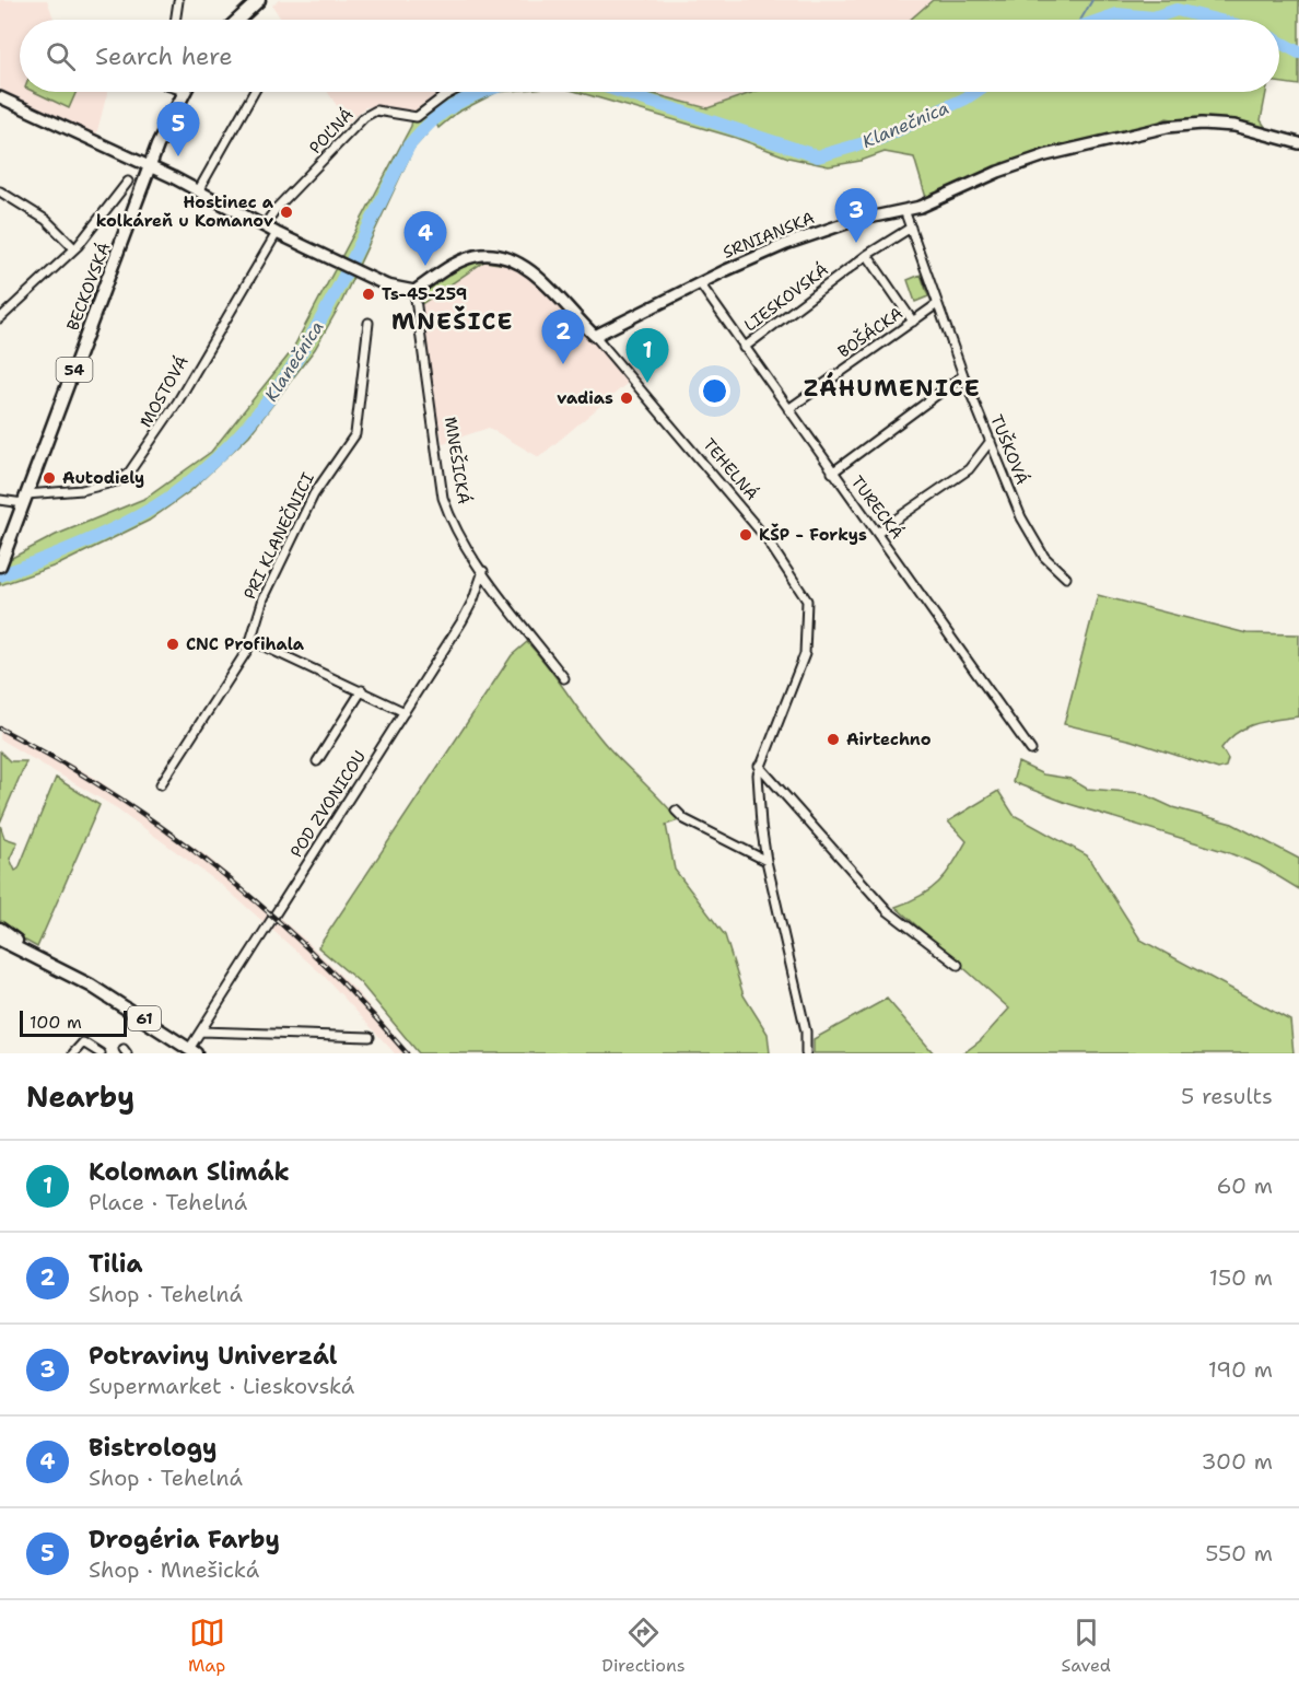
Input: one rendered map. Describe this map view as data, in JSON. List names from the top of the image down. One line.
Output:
{"streets":{"main road":["BECKOVSKÁ","54","61"],"street":["POĽNÁ","SRNIANSKA","LIESKOVSKÁ","BOŠÁCKA","MOSTOVÁ","TUŠKOVÁ","MNEŠICKÁ","TEHELNÁ","TURECKÁ","PRI KLANEČNICI","POD ZVONICOU"]},"crossings":[["SRNIANSKA","TUŠKOVÁ"],["SRNIANSKA","TEHELNÁ"],["SRNIANSKA","TURECKÁ"],["BECKOVSKÁ","54"],["BECKOVSKÁ","MOSTOVÁ"],["LIESKOVSKÁ","TUŠKOVÁ"],["LIESKOVSKÁ","TURECKÁ"],["BOŠÁCKA","TUŠKOVÁ"],["BOŠÁCKA","TURECKÁ"],["MNEŠICKÁ","TEHELNÁ"],["MNEŠICKÁ","POD ZVONICOU"],["POD ZVONICOU","61"]],"districts":["MNEŠICE","ZÁHUMENICE"],"water":["Klanečnica"],"places":["Hostinec a kolkáreň u Komanov","Ts-45-259","vadias","Autodiely","KŠP - Forkys","CNC Profihala","Airtechno"],"scale_bar":"100 m","page":{"search":"Search here","pins":["5","3","4","2","1"],"scale":"100 m","heading":["Nearby","5 results"],"list":[{"mark":"1","name":"Koloman Slimák","note":"Place · Tehelná","value":"60 m"},{"mark":"2","name":"Tilia","note":"Shop · Tehelná","value":"150 m"},{"mark":"3","name":"Potraviny Univerzál","note":"Supermarket · Lieskovská","value":"190 m"},{"mark":"4","name":"Bistrology","note":"Shop · Tehelná","value":"300 m"},{"mark":"5","name":"Drogéria Farby","note":"Shop · Mnešická","value":"550 m"}],"nav":["Map","Directions","Saved"]}}
